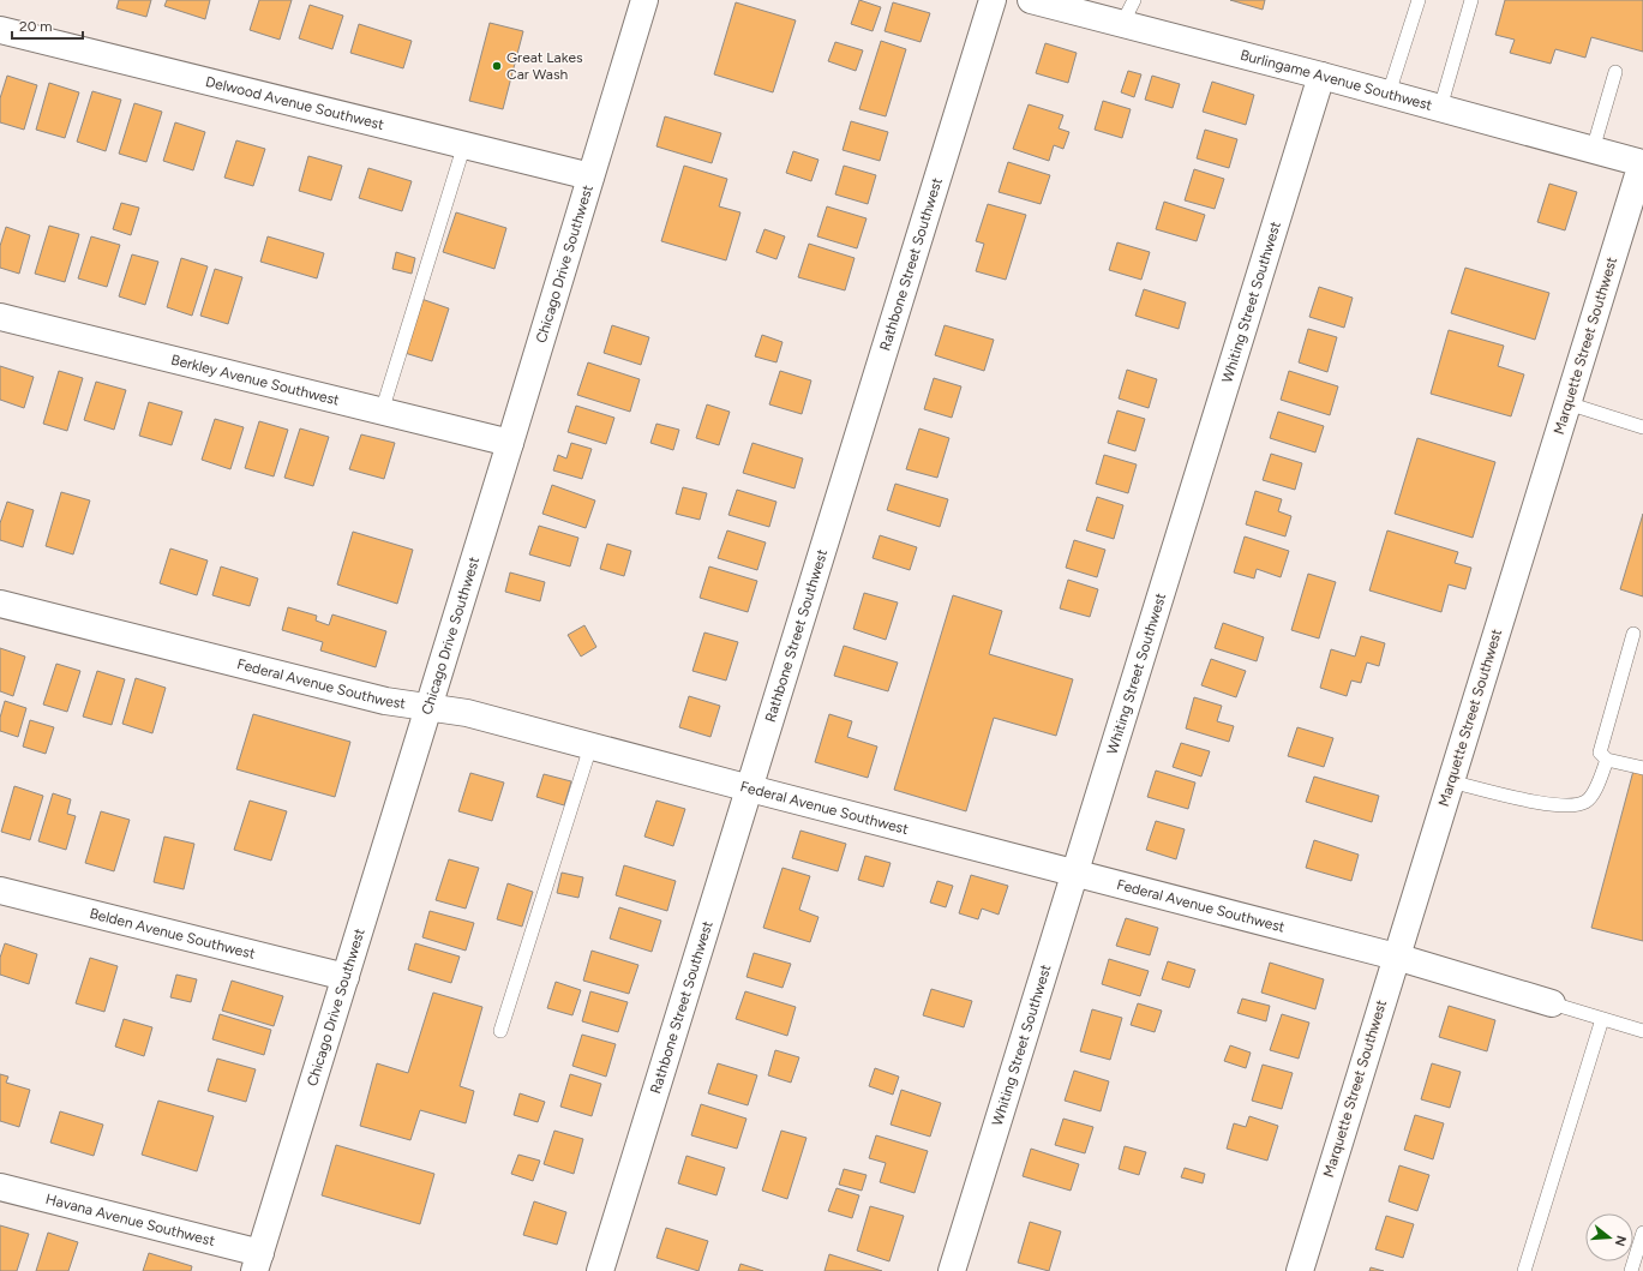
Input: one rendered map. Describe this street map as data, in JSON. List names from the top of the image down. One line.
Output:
{"streets":{"street":["Burlingame Avenue Southwest","Delwood Avenue Southwest","Chicago Drive Southwest","Rathbone Street Southwest","Whiting Street Southwest","Marquette Street Southwest","Berkley Avenue Southwest","Federal Avenue Southwest","Belden Avenue Southwest","Havana Avenue Southwest"]},"crossings":[["Burlingame Avenue Southwest","Whiting Street Southwest"],["Burlingame Avenue Southwest","Marquette Street Southwest"],["Delwood Avenue Southwest","Chicago Drive Southwest"],["Chicago Drive Southwest","Berkley Avenue Southwest"],["Chicago Drive Southwest","Federal Avenue Southwest"],["Chicago Drive Southwest","Belden Avenue Southwest"],["Chicago Drive Southwest","Havana Avenue Southwest"],["Rathbone Street Southwest","Federal Avenue Southwest"],["Whiting Street Southwest","Federal Avenue Southwest"],["Marquette Street Southwest","Federal Avenue Southwest"]],"places":["Great Lakes Car Wash"],"scale_bar":"20 m","north":"right"}
